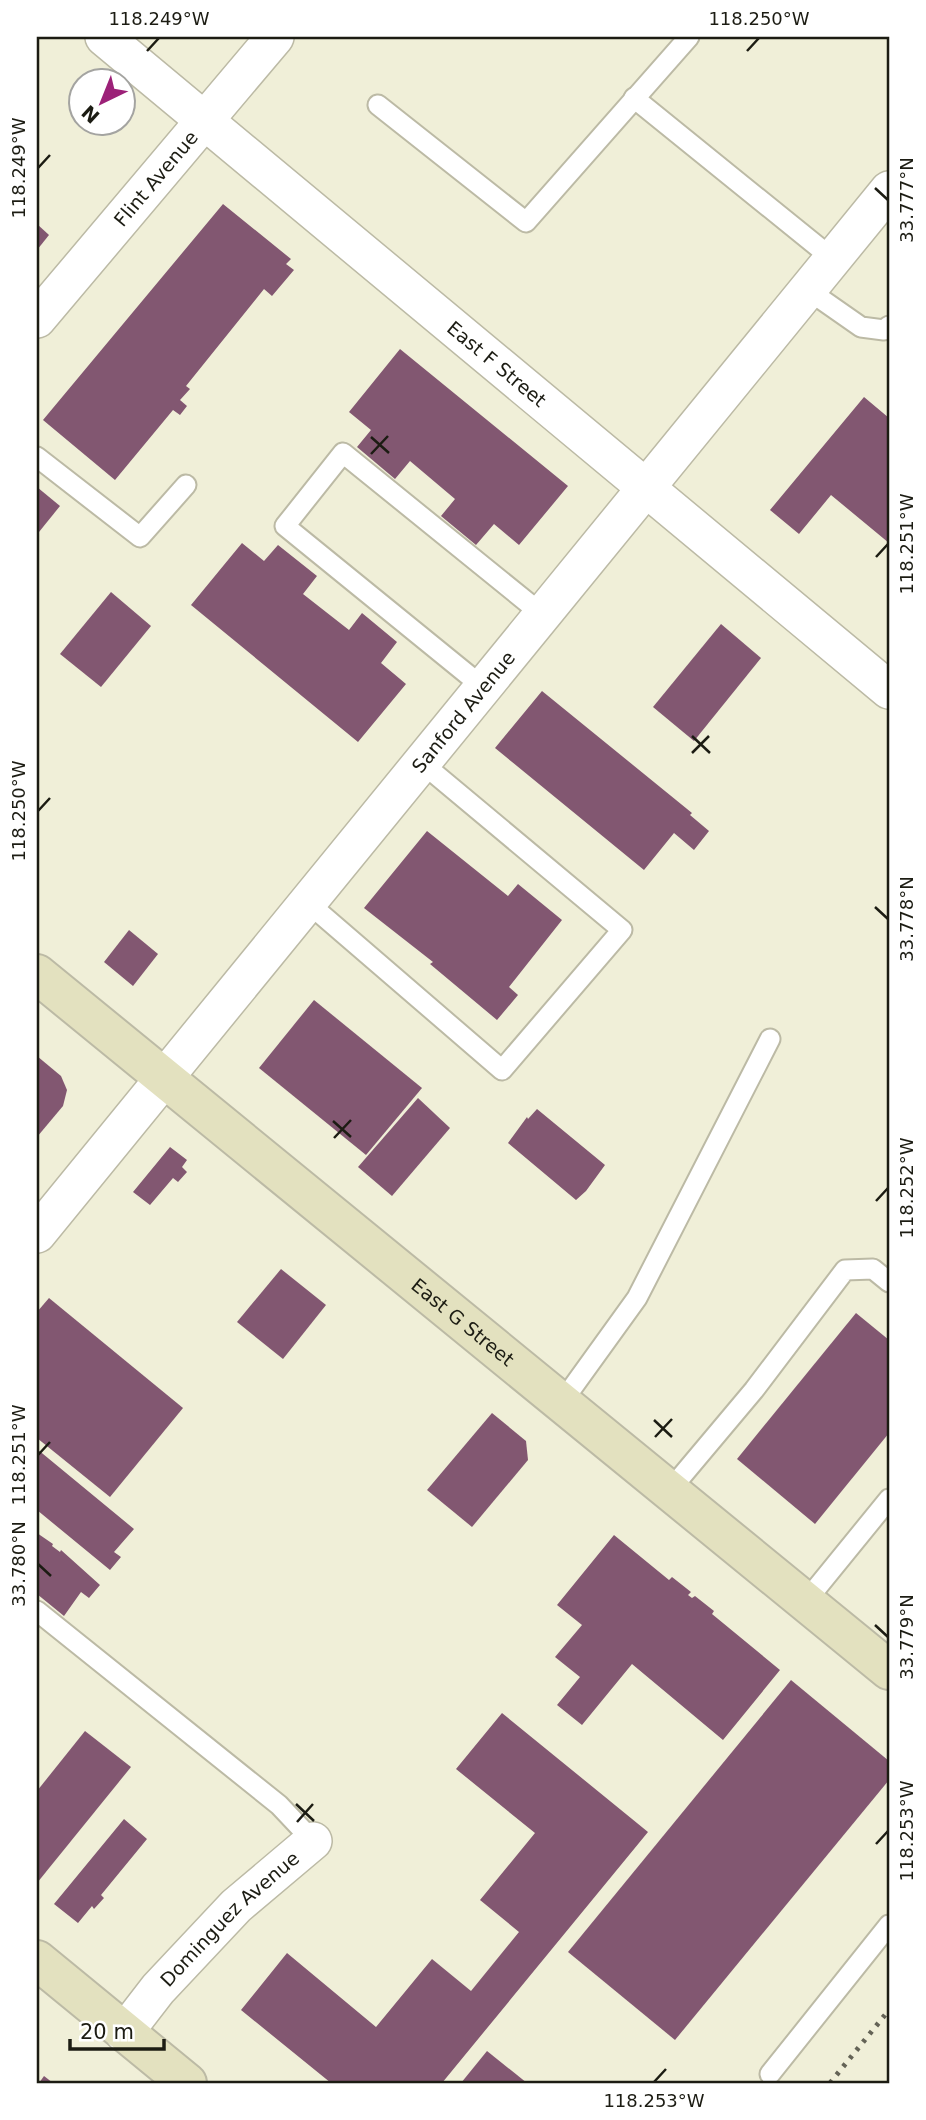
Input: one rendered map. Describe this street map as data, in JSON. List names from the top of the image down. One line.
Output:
{"streets":{"street":["Flint Avenue","East F Street","Sanford Avenue","East G Street","Dominguez Avenue"]},"crossings":[["Flint Avenue","East F Street"],["East F Street","Sanford Avenue"],["Sanford Avenue","East G Street"]],"scale_bar":"20 m","north":"bottom left","coordinates":["118.249°W","118.250°W","33.777°N","118.251°W","33.778°N","118.252°W","33.780°N","33.779°N","118.253°W"]}
